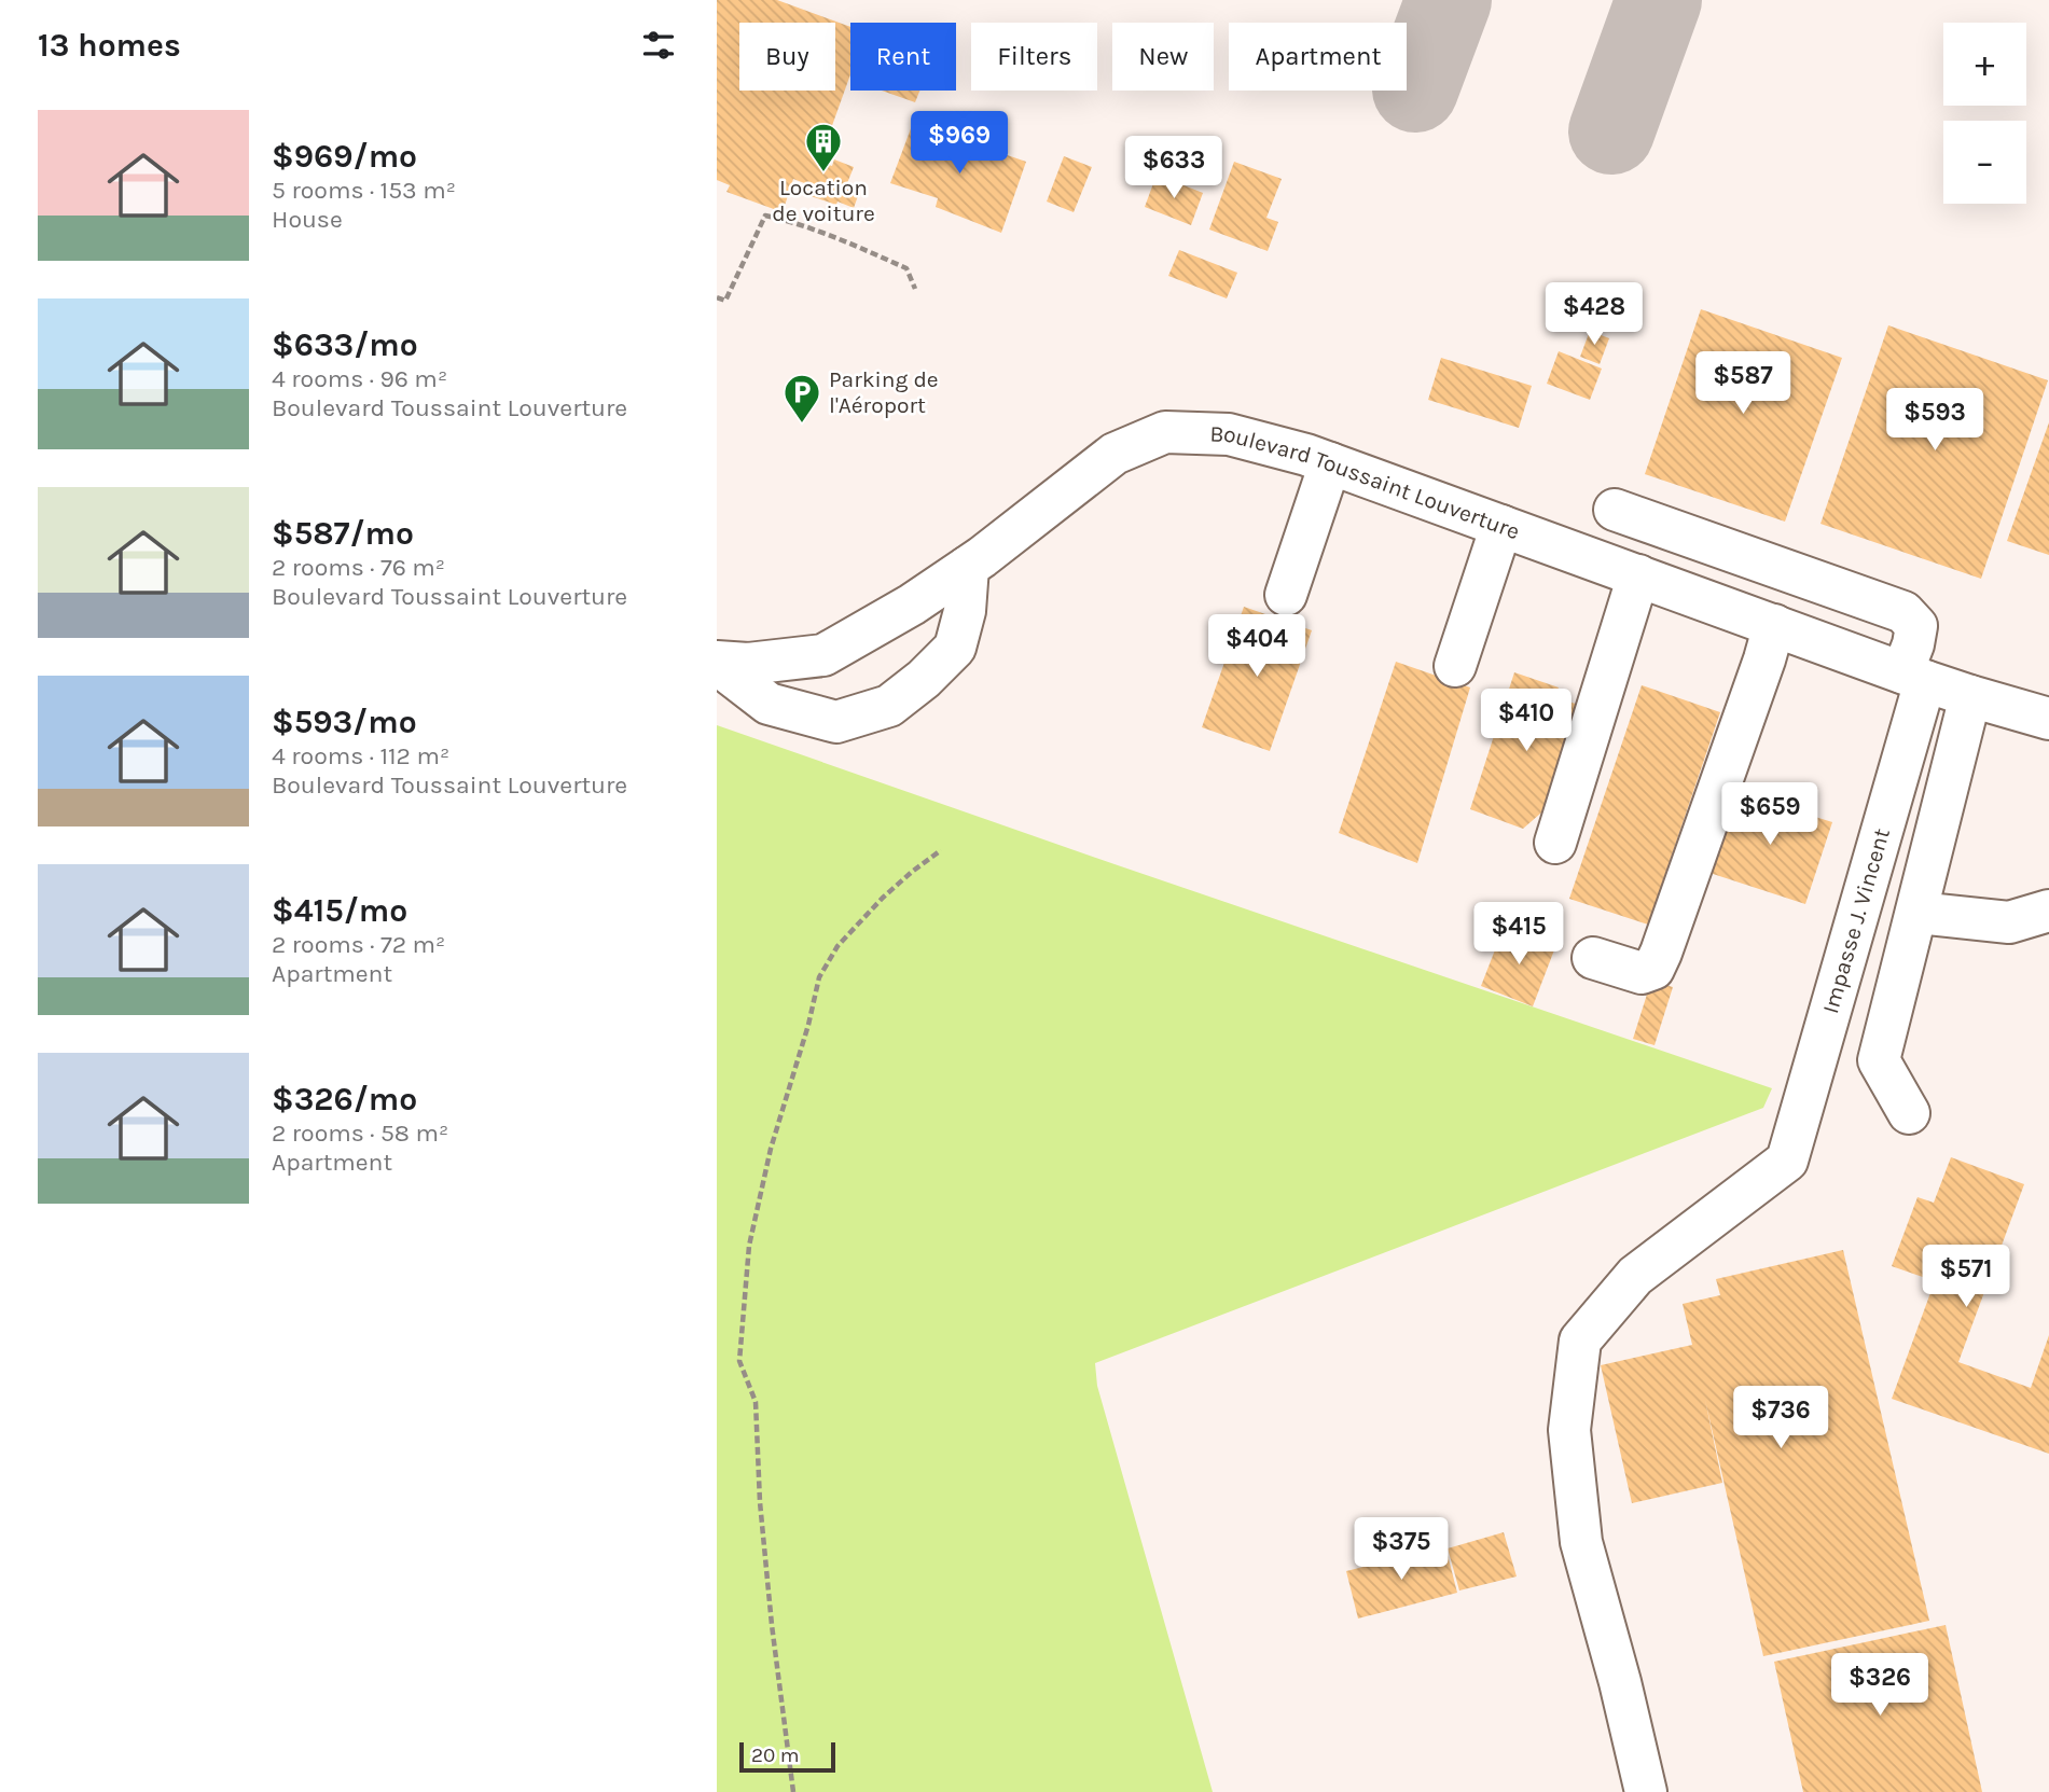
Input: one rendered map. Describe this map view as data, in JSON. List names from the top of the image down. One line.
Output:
{"streets":{"main road":["Boulevard Toussaint Louverture","Impasse J. Vincent"]},"crossings":[["Boulevard Toussaint Louverture","Impasse J. Vincent"]],"places":{"building":["Location de voiture"],"parking":["Parking de l'Aéroport"]},"scale_bar":"20 m","page":{"heading":"13 homes","map_buttons":["+","−"],"chip":["Buy","Rent","Filters","New","Apartment"],"list":[{"name":"$969/mo","note":"5 rooms · 153 m² · House"},{"name":"$633/mo","note":"4 rooms · 96 m² · Boulevard Toussaint Louverture"},{"name":"$587/mo","note":"2 rooms · 76 m² · Boulevard Toussaint Louverture"},{"name":"$593/mo","note":"4 rooms · 112 m² · Boulevard Toussaint Louverture"},{"name":"$415/mo","note":"2 rooms · 72 m² · Apartment"},{"name":"$326/mo","note":"2 rooms · 58 m² · Apartment"}],"price":["$969","$633","$428","$587","$593","$404","$410","$659","$415","$571","$736","$375","$326"],"scale":"20 m"}}
